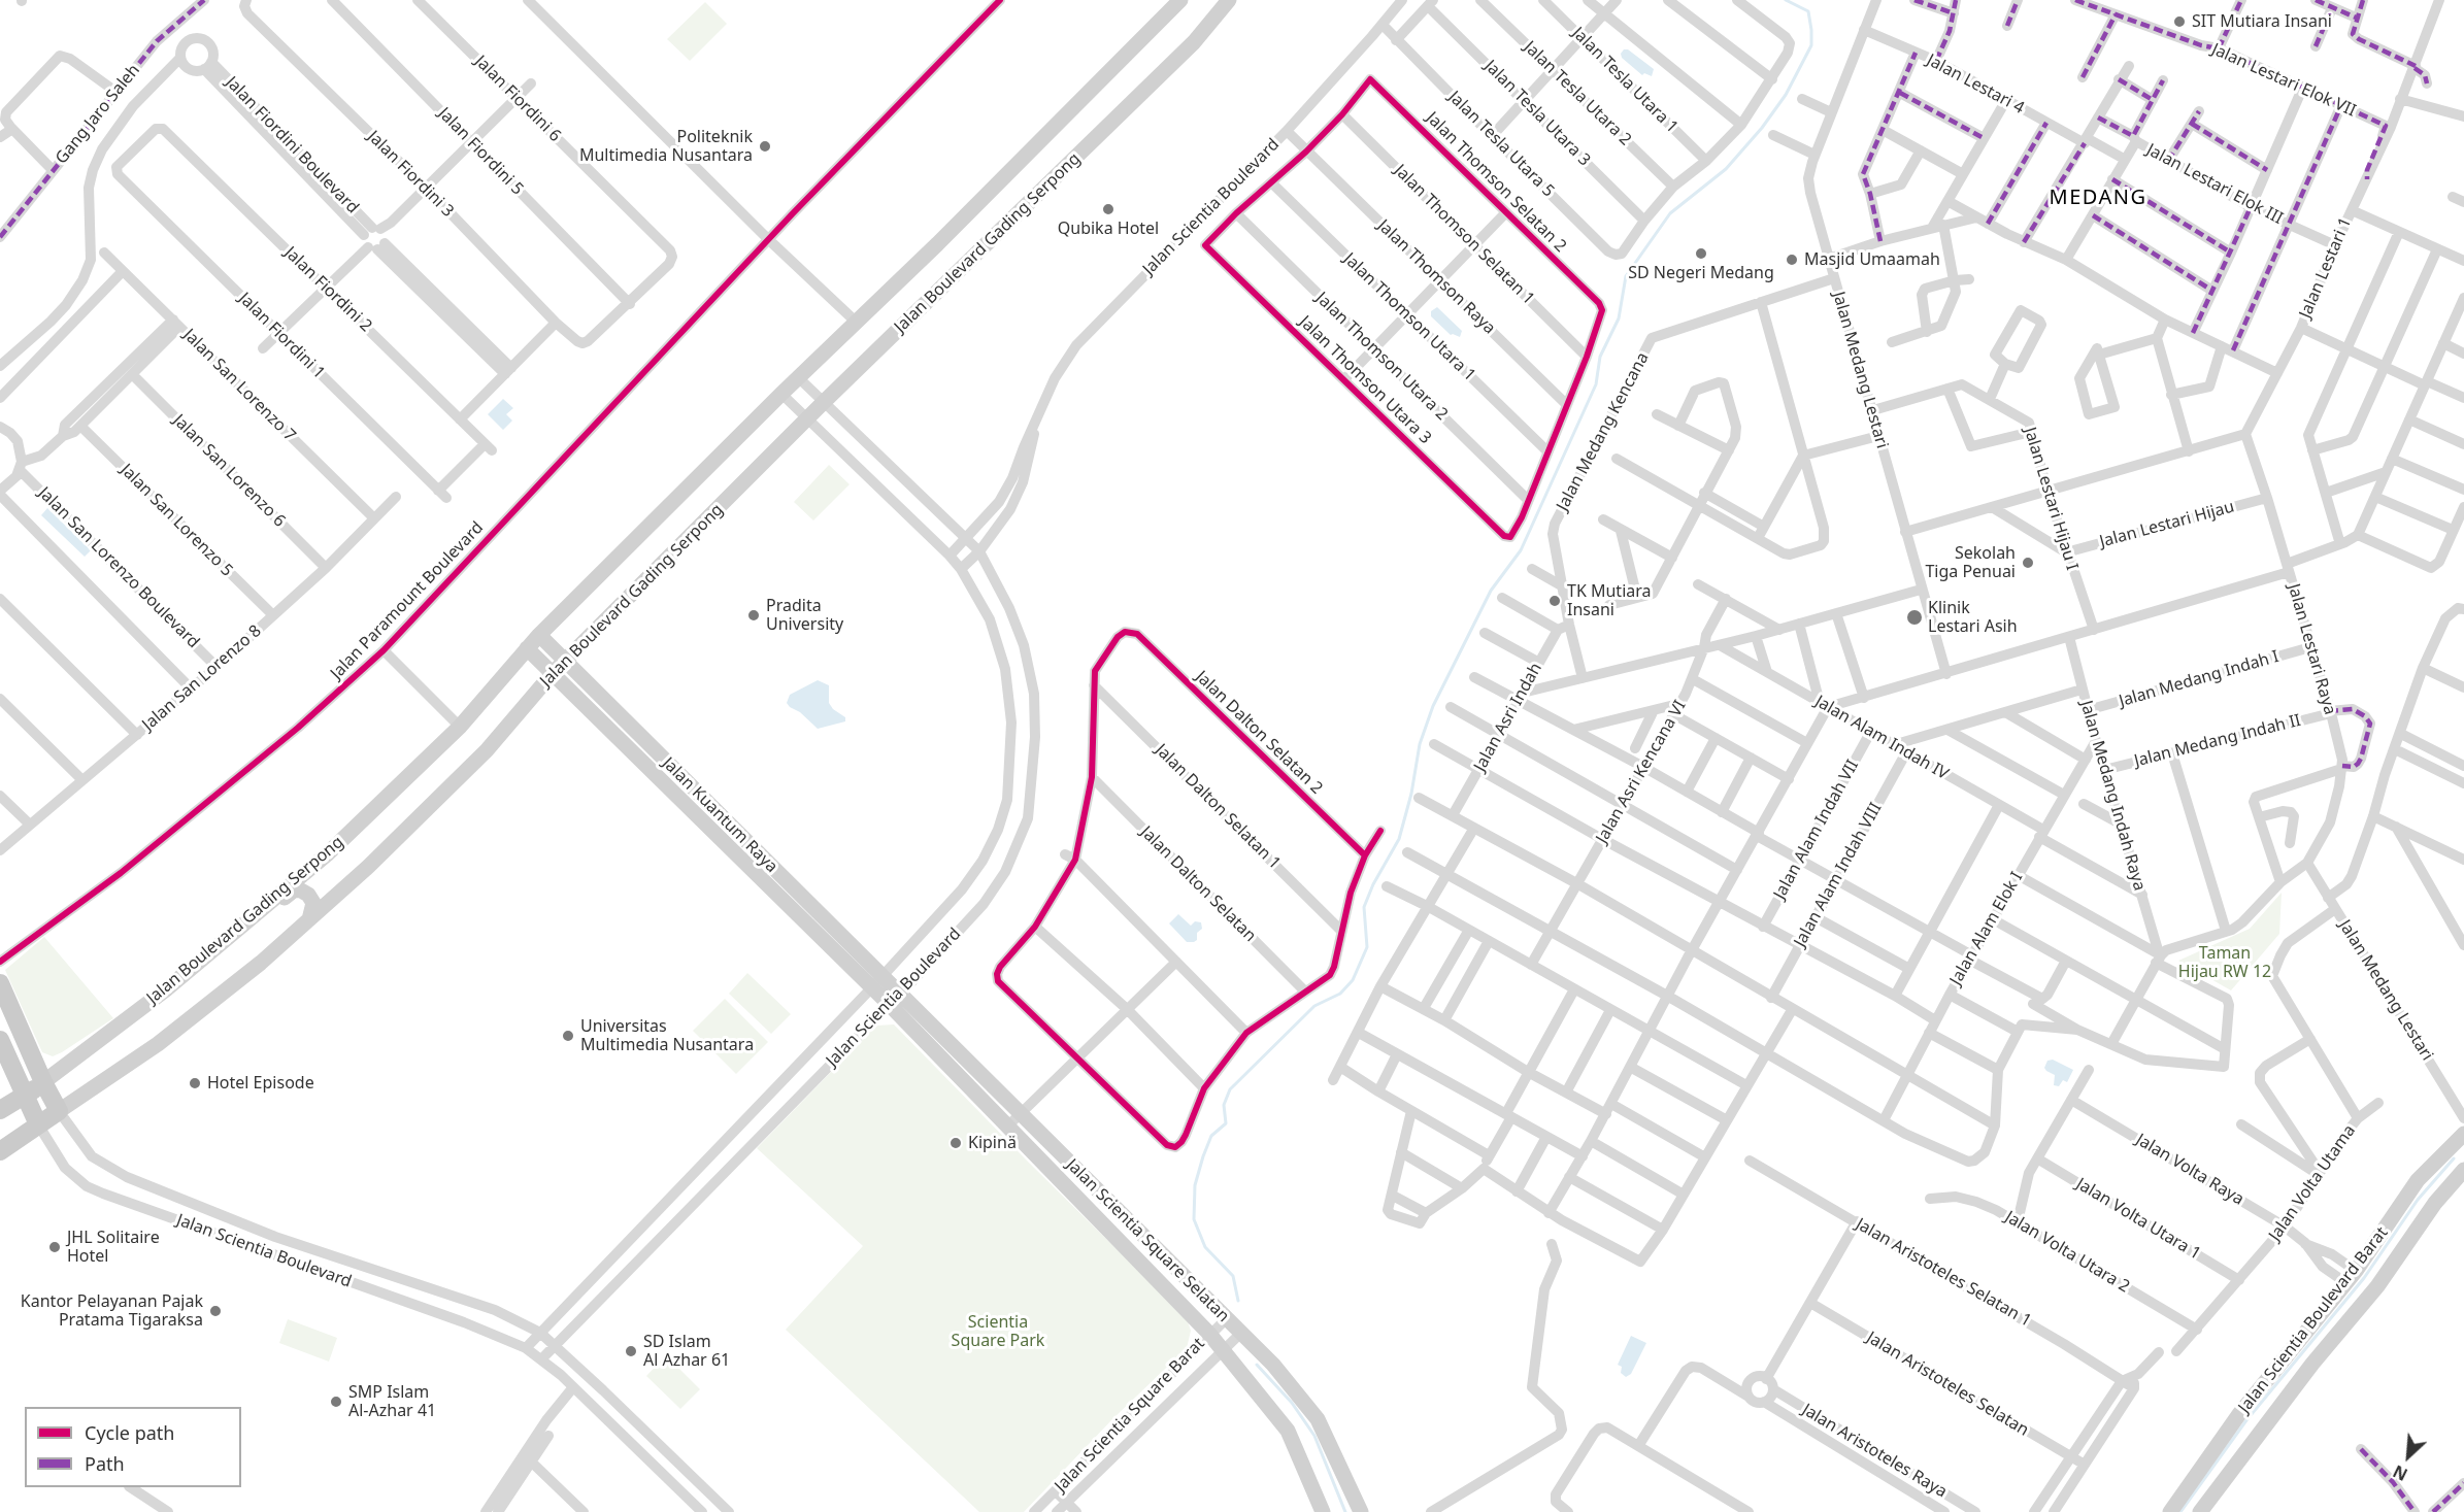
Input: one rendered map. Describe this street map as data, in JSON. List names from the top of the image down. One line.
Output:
{"streets":{"main road":["Jalan Scientia Boulevard","Jalan Boulevard Gading Serpong","Jalan Kuantum Raya","Jalan Scientia Square Selatan","Jalan Scientia Boulevard Barat"],"street":["Jalan Tesla Utara 1","Jalan Lestari Elok VII","Jalan Lestari 4","Jalan Tesla Utara 2","Jalan Fiordini 6","Jalan Tesla Utara 3","Gang Jaro Saleh","Jalan Tesla Utara 5","Jalan Fiordini Boulevard","Jalan Fiordini 5","Jalan Fiordini 3","Jalan Thomson Selatan 2","Jalan Lestari Elok III","Jalan Thomson Selatan 1","Jalan Lestari 1","Jalan Thomson Raya","Jalan Fiordini 2","Jalan Thomson Utara 1","Jalan Fiordini 1","Jalan Thomson Utara 2","Jalan Medang Lestari","Jalan Thomson Utara 3","Jalan San Lorenzo 7","Jalan Medang Kencana","Jalan San Lorenzo 6","Jalan Lestari Hijau I","Jalan San Lorenzo 5","Jalan Lestari Hijau","Jalan San Lorenzo Boulevard","Jalan Paramount Boulevard","Jalan Lestari Raya","Jalan San Lorenzo 8","Jalan Medang Indah I","Jalan Asri Indah","Jalan Dalton Selatan 2","Jalan Alam Indah IV","Jalan Medang Indah II","Jalan Asri Kencana VI","Jalan Medang Indah Raya","Jalan Dalton Selatan 1","Jalan Alam Indah VII","Jalan Alam Indah VIII","Jalan Dalton Selatan","Jalan Alam Elok I","Jalan Volta Raya","Jalan Volta Utama","Jalan Volta Utara 1","Jalan Volta Utara 2","Jalan Aristoteles Selatan 1","Jalan Aristoteles Selatan","Jalan Scientia Square Barat","Jalan Aristoteles Raya"]},"crossings":[["Jalan Lestari Elok VII","Jalan Lestari 1"],["Jalan Lestari 4","Jalan Medang Lestari"],["Jalan Fiordini 6","Jalan Fiordini 5"],["Jalan Fiordini 6","Jalan Fiordini 3"],["Jalan Tesla Utara 3","Jalan Tesla Utara 5"],["Jalan Tesla Utara 5","Jalan Scientia Boulevard"],["Jalan Fiordini 5","Jalan Fiordini 3"],["Jalan Thomson Selatan 2","Jalan Thomson Selatan 1"],["Jalan Lestari Elok III","Jalan Lestari 1"],["Jalan Scientia Boulevard","Jalan Boulevard Gading Serpong"],["Jalan Scientia Boulevard","Jalan Thomson Raya"],["Jalan Scientia Boulevard","Jalan Kuantum Raya"],["Jalan Scientia Boulevard","Jalan Scientia Square Selatan"],["Jalan Boulevard Gading Serpong","Jalan Kuantum Raya"],["Jalan Lestari 1","Jalan Lestari Raya"],["Jalan Fiordini 2","Jalan Fiordini 1"],["Jalan Thomson Utara 2","Jalan Thomson Utara 3"],["Jalan Medang Lestari","Jalan Medang Kencana"],["Jalan Medang Lestari","Jalan Lestari Hijau I"],["Jalan Medang Lestari","Jalan Lestari Raya"],["Jalan San Lorenzo 7","Jalan San Lorenzo 8"],["Jalan Medang Kencana","Jalan Asri Indah"],["Jalan San Lorenzo 6","Jalan San Lorenzo 8"],["Jalan Lestari Hijau I","Jalan Lestari Hijau"],["Jalan San Lorenzo 5","Jalan San Lorenzo 8"],["Jalan Lestari Hijau","Jalan Lestari Raya"],["Jalan San Lorenzo Boulevard","Jalan San Lorenzo 8"],["Jalan Lestari Raya","Jalan Medang Indah I"],["Jalan Lestari Raya","Jalan Medang Indah II"],["Jalan Medang Indah I","Jalan Medang Indah Raya"],["Jalan Dalton Selatan 2","Jalan Dalton Selatan 1"],["Jalan Alam Indah IV","Jalan Medang Indah Raya"],["Jalan Alam Indah IV","Jalan Alam Indah VII"],["Jalan Alam Indah IV","Jalan Alam Indah VIII"],["Jalan Alam Indah IV","Jalan Alam Elok I"],["Jalan Medang Indah II","Jalan Medang Indah Raya"],["Jalan Medang Indah Raya","Jalan Alam Elok I"],["Jalan Kuantum Raya","Jalan Scientia Square Selatan"],["Jalan Volta Raya","Jalan Volta Utama"],["Jalan Volta Raya","Jalan Scientia Boulevard Barat"],["Jalan Volta Utama","Jalan Volta Utara 1"],["Jalan Volta Utama","Jalan Volta Utara 2"],["Jalan Scientia Square Selatan","Jalan Scientia Square Barat"]],"districts":["MEDANG"],"parks":["Taman Hijau RW 12","Scientia Square Park"],"places":["SIT Mutiara Insani","Politeknik Multimedia Nusantara","Qubika Hotel","SD Negeri Medang","Masjid Umaamah","Sekolah Tiga Penuai","TK Mutiara Insani","Pradita University","Klinik Lestari Asih","Universitas Multimedia Nusantara","Hotel Episode","Kipinä","JHL Solitaire Hotel","Kantor Pelayanan Pajak Pratama Tigaraksa","SD Islam Al Azhar 61","SMP Islam Al-Azhar 41"],"legend":["Cycle path","Path"],"north":"bottom left"}
